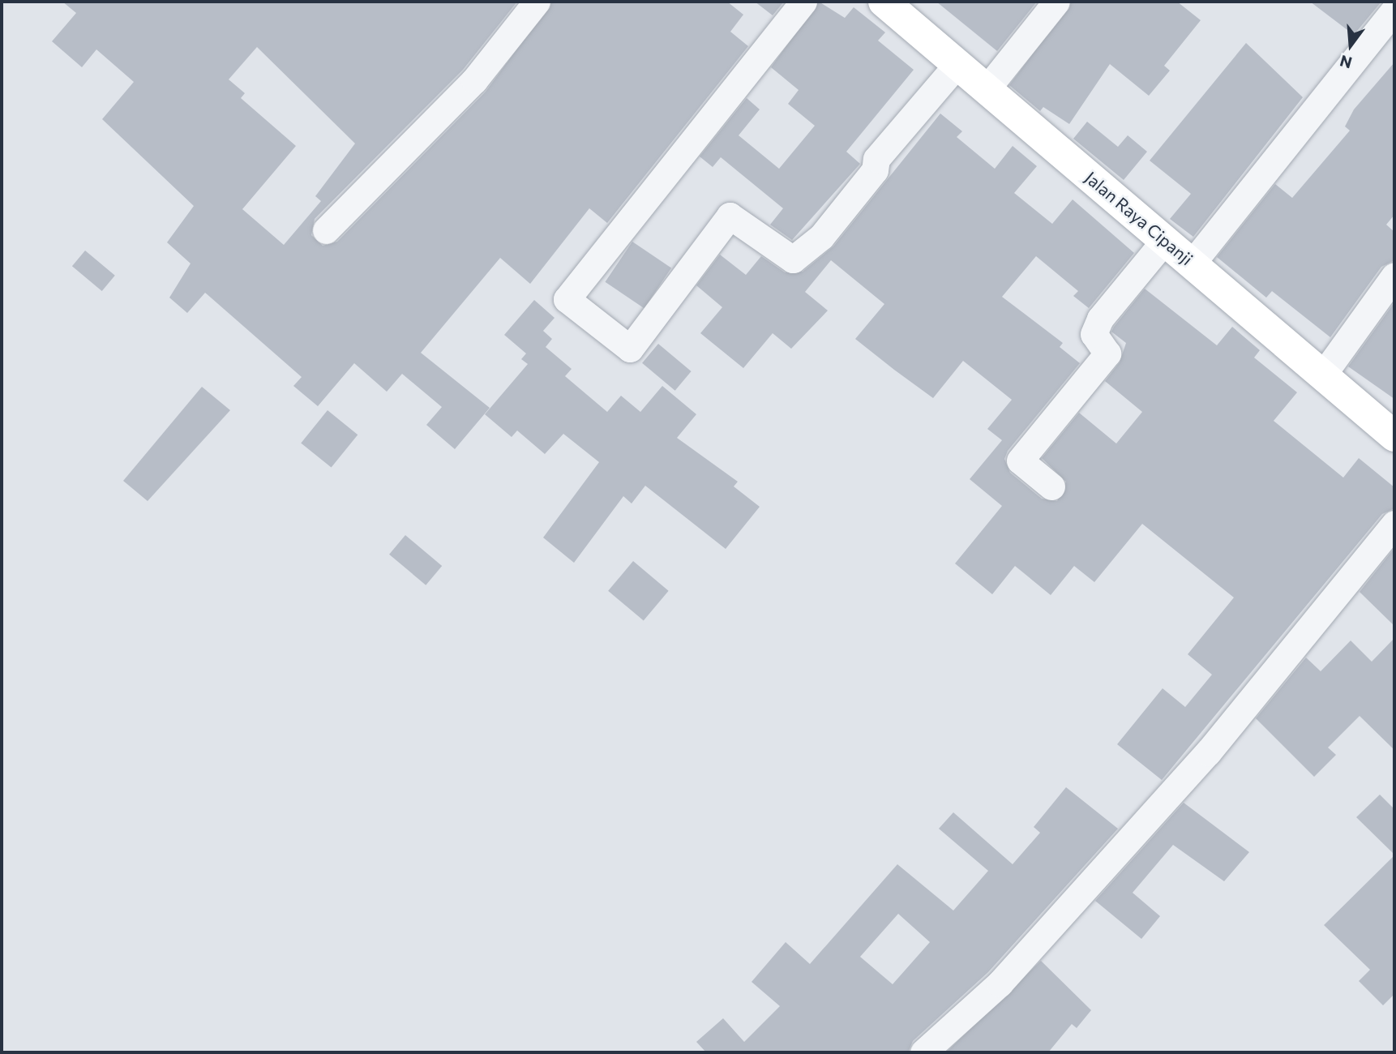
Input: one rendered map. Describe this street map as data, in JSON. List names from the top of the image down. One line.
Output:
{"streets":{"main road":["Jalan Raya Cipanji"]},"north":"bottom"}
